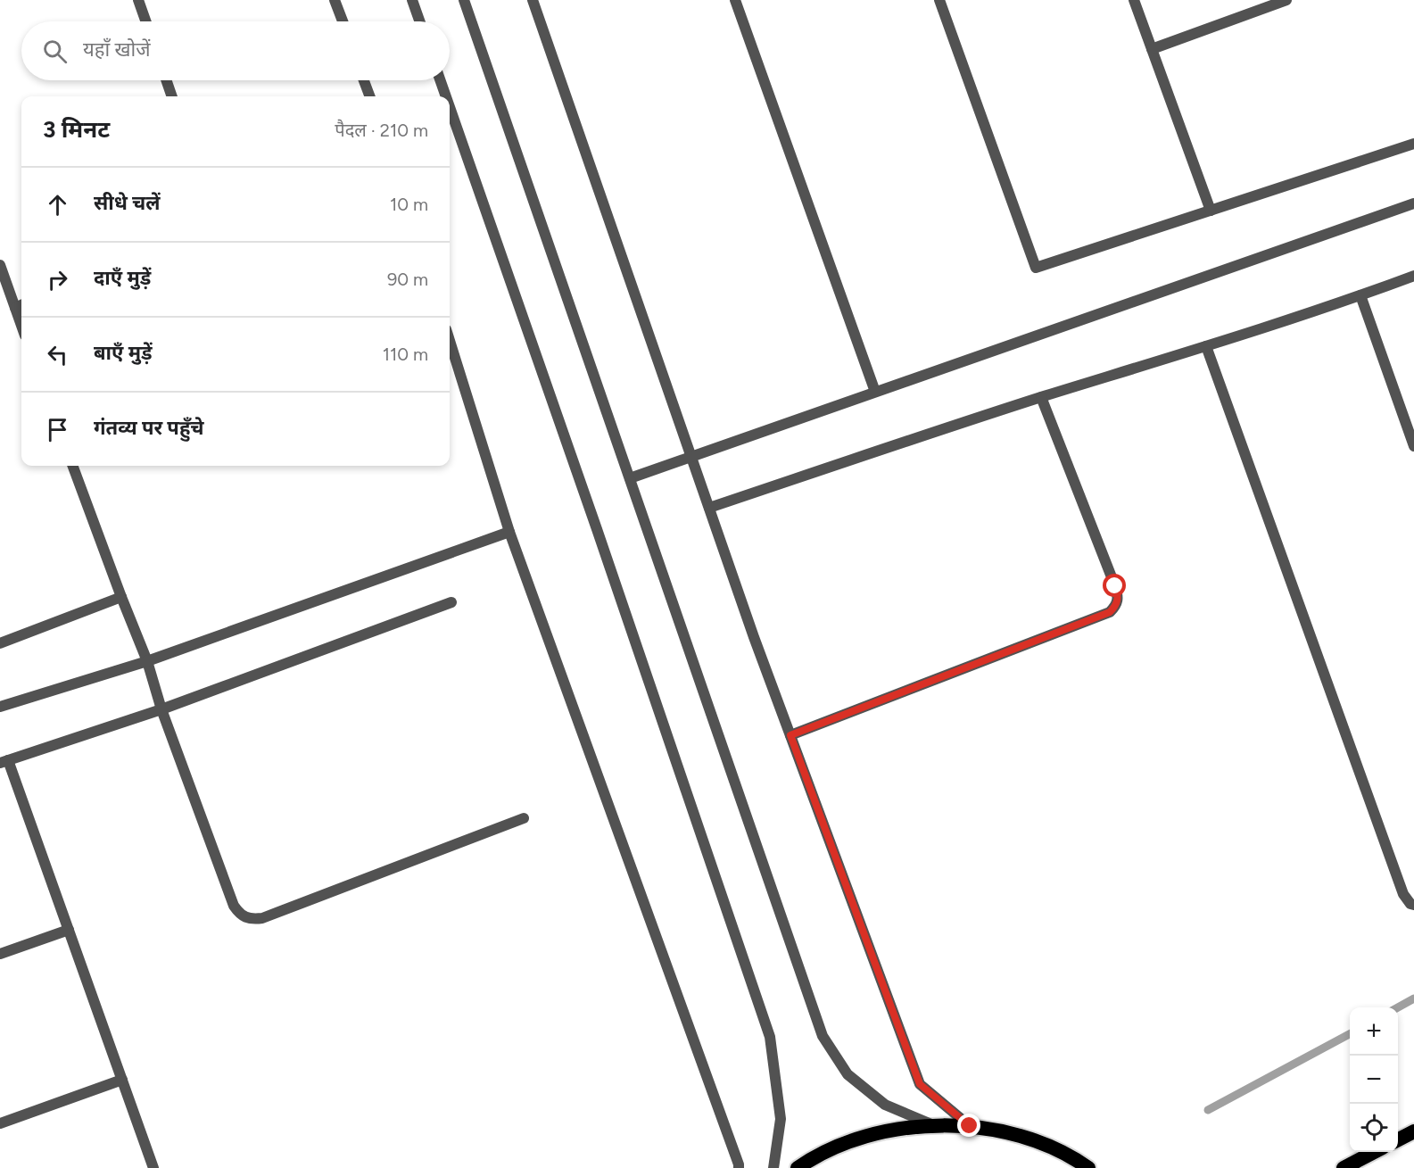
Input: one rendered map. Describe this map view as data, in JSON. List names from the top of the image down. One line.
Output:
{"page":{"search":"यहाँ खोजें","heading":["3 मिनट","पैदल · 210 m"],"list":[["सीधे चलें","10 m"],["दाएँ मुड़ें","90 m"],["बाएँ मुड़ें","110 m"],"गंतव्य पर पहुँचे"],"map_buttons":["+","−"]}}
